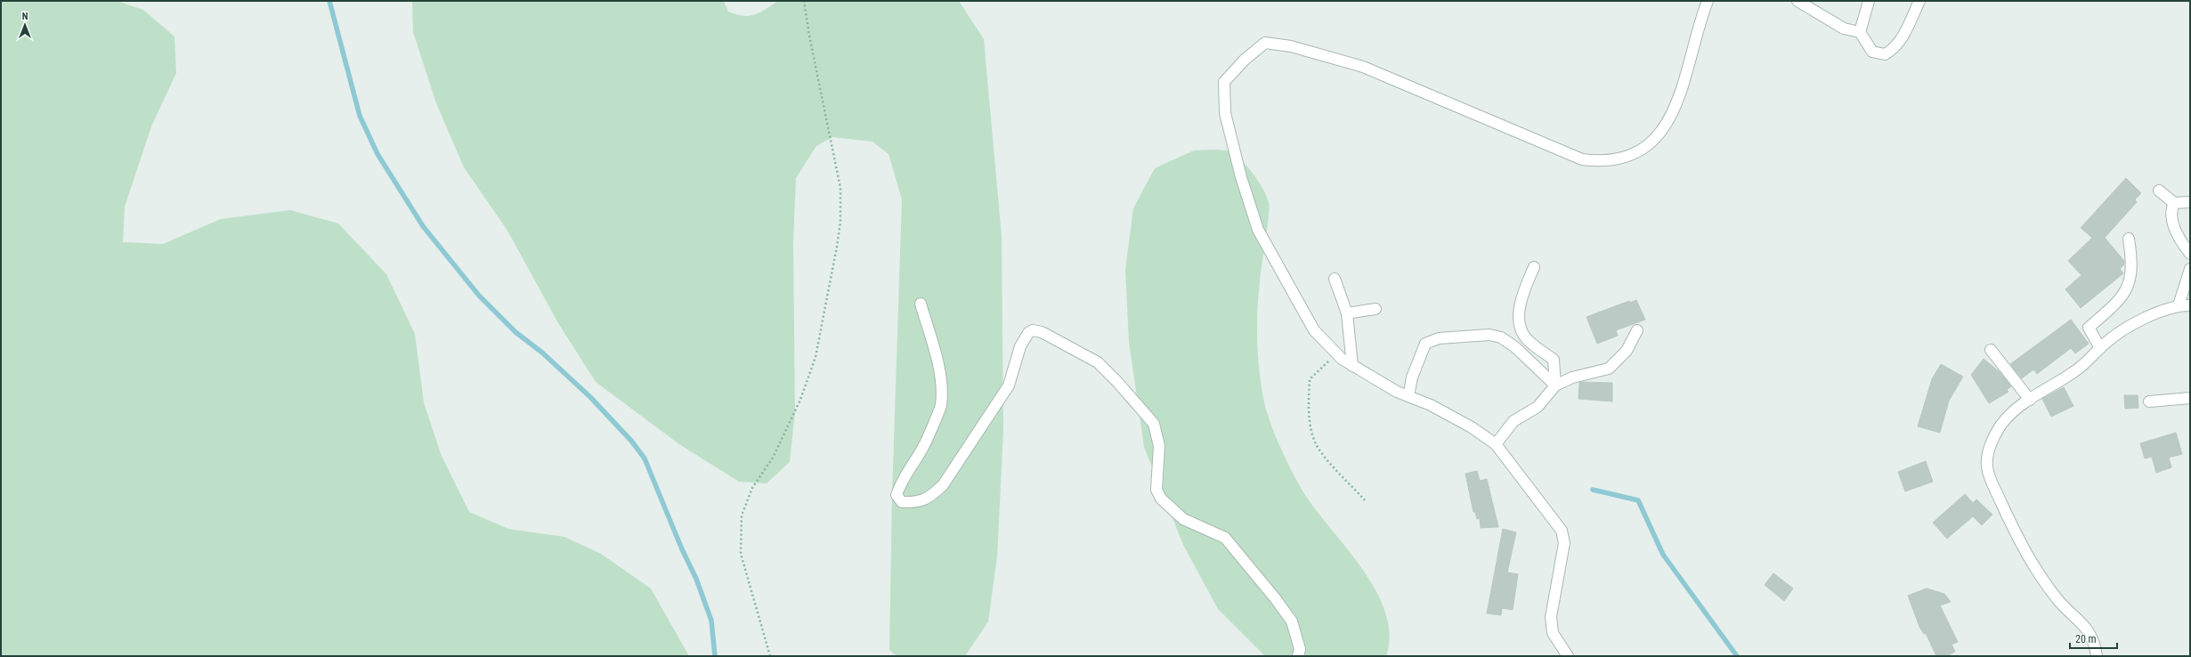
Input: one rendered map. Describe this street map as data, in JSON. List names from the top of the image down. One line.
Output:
{"scale_bar":"20 m","north":"top"}
